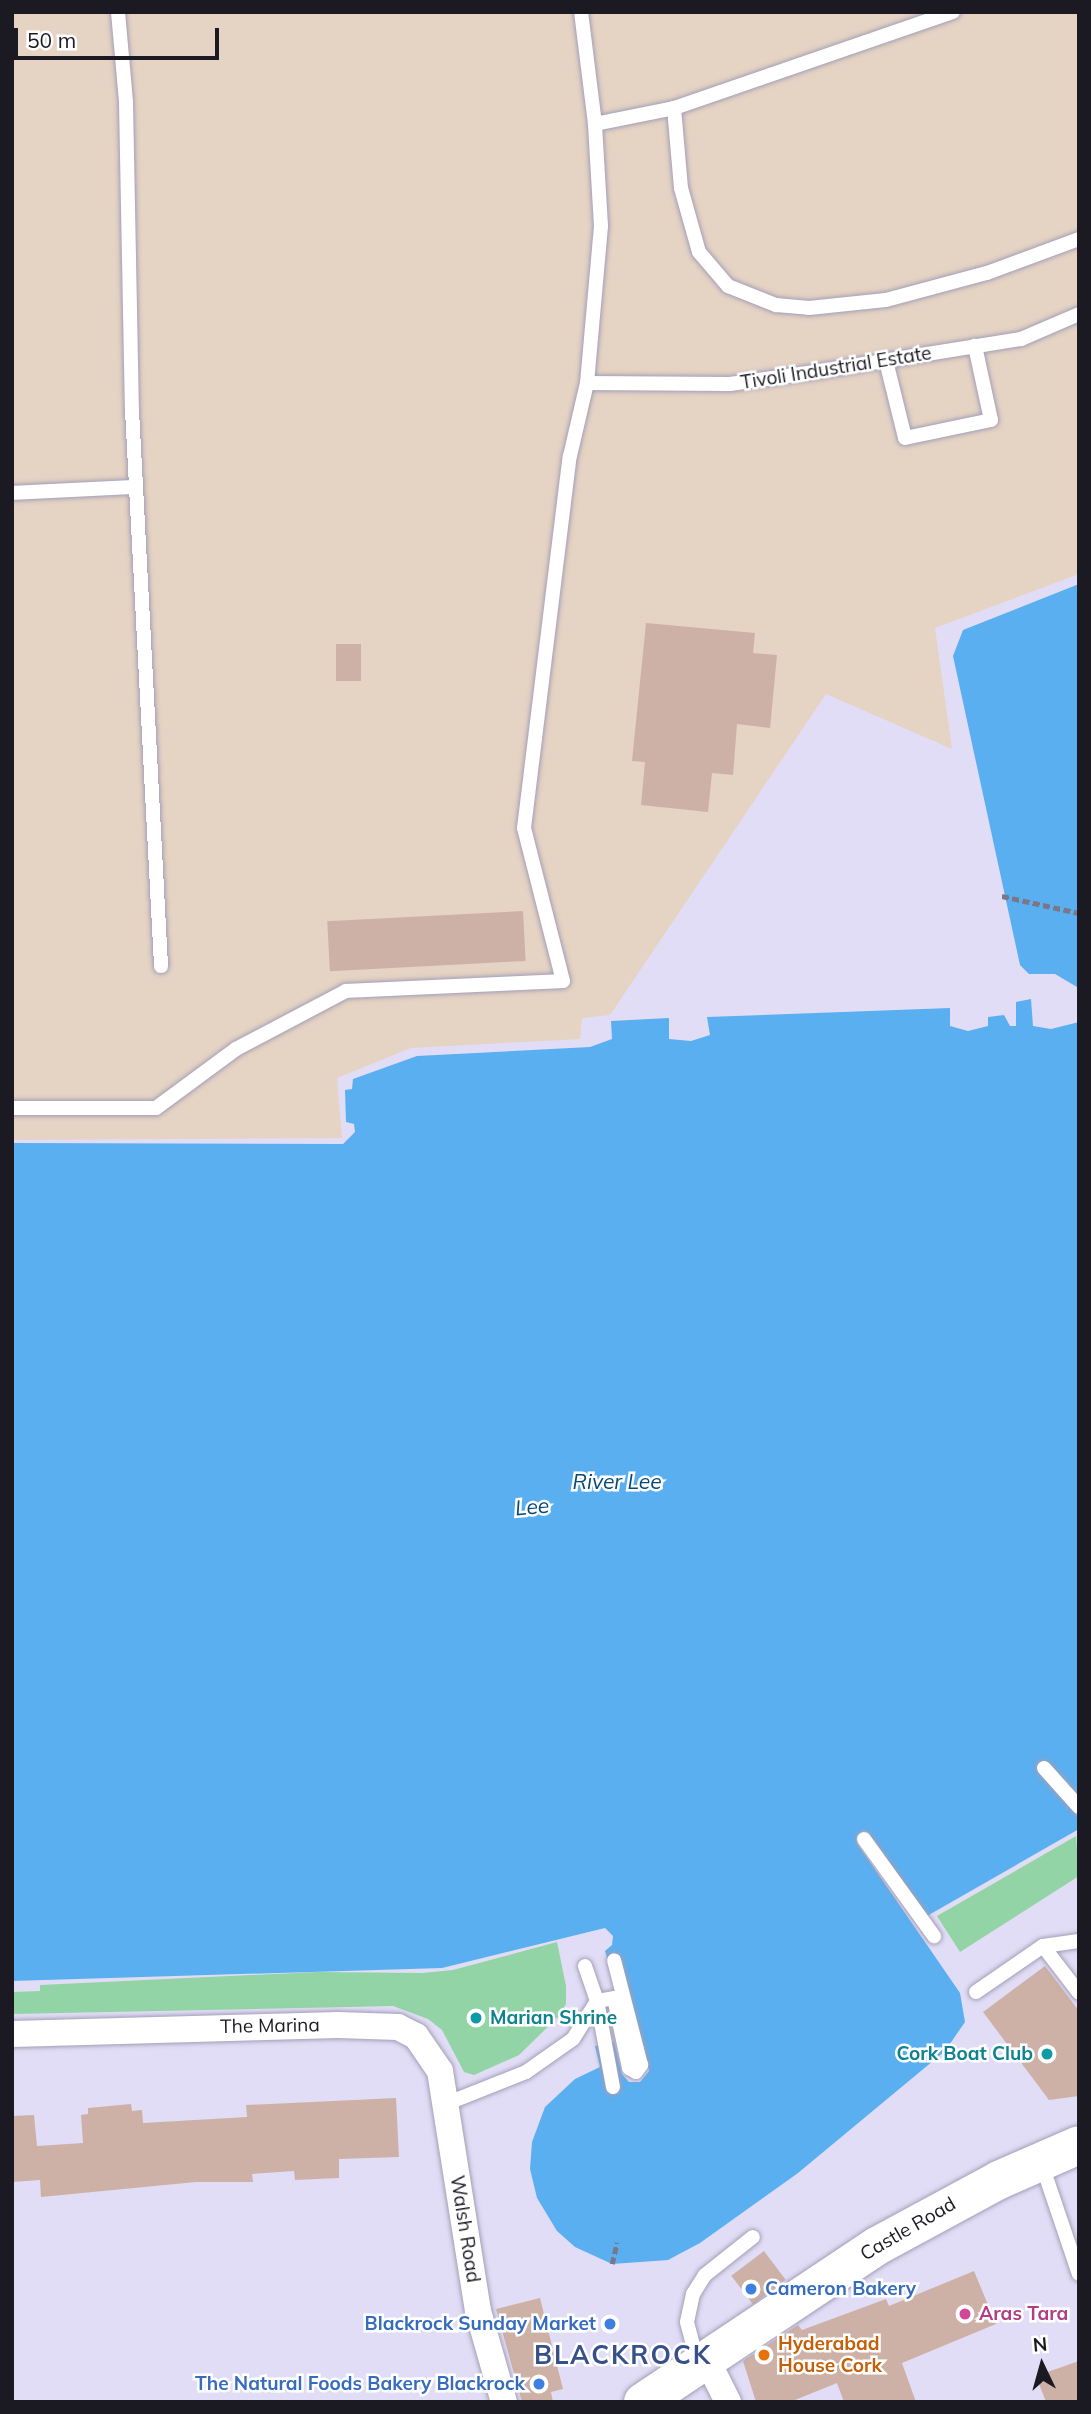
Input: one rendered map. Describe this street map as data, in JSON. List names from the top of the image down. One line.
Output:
{"streets":{"main road":["Castle Road"],"street":["The Marina","Walsh Road"],"lane":["Tivoli Industrial Estate"]},"crossings":[["The Marina","Walsh Road"]],"districts":["BLACKROCK"],"water":["River Lee","Lee"],"places":["Marian Shrine","Cork Boat Club","Cameron Bakery","Aras Tara","Blackrock Sunday Market","Hyderabad House Cork","The Natural Foods Bakery Blackrock"],"scale_bar":"50 m","north":"top"}
